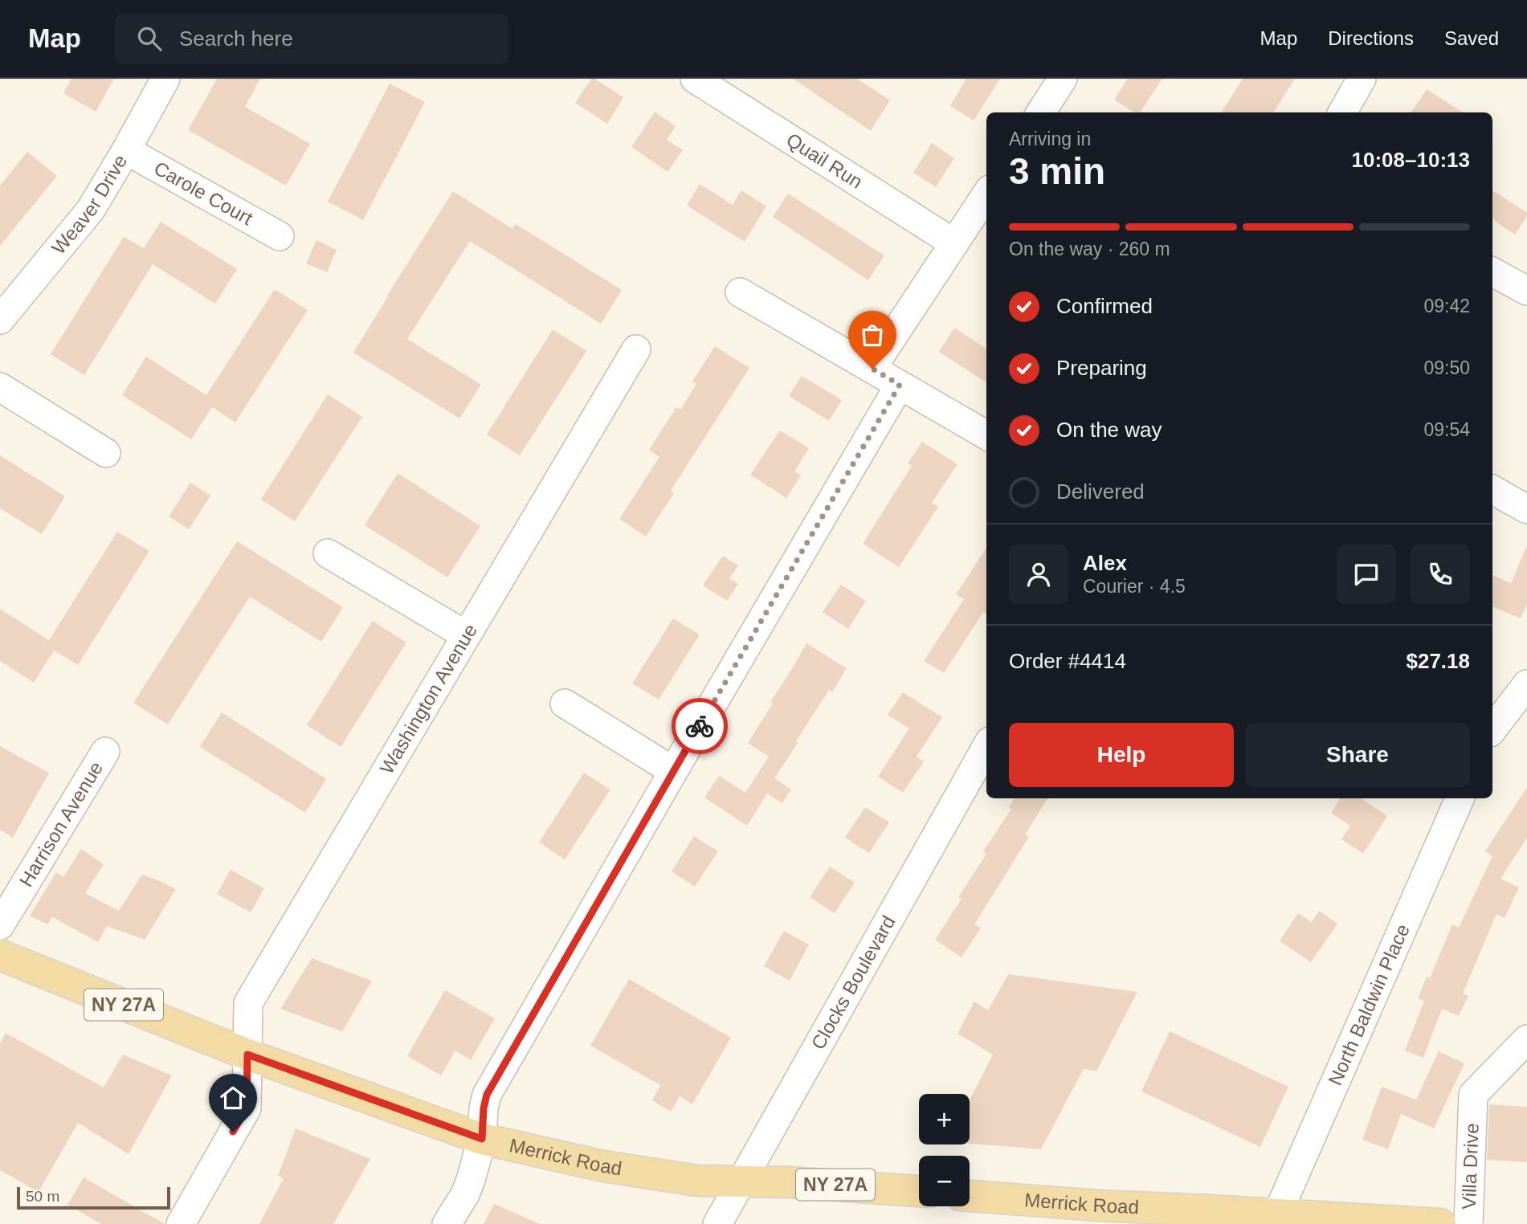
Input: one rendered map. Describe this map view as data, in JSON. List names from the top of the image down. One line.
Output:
{"streets":{"main road":["NY 27A","Merrick Road"],"street":["Quail Run","Carole Court","Weaver Drive","Washington Avenue","Harrison Avenue","Clocks Boulevard","North Baldwin Place","Villa Drive"]},"crossings":[["Carole Court","Weaver Drive"],["Washington Avenue","Merrick Road"],["Clocks Boulevard","Merrick Road"],["North Baldwin Place","Merrick Road"]],"scale_bar":"50 m","page":{"header":"Map","search":"Search here","nav":["Map","Directions","Saved"],"heading":["3 min","Arriving in","10:08–10:13"],"panel":["Alex","Courier · 4.5","Order #4414","$27.18"],"bar":"On the way · 260 m","list":[["Confirmed","09:42"],["Preparing","09:50"],["On the way","09:54"],"Delivered"],"buttons":["Help","Share"],"map_buttons":["+","−"],"scale":"50 m"}}
